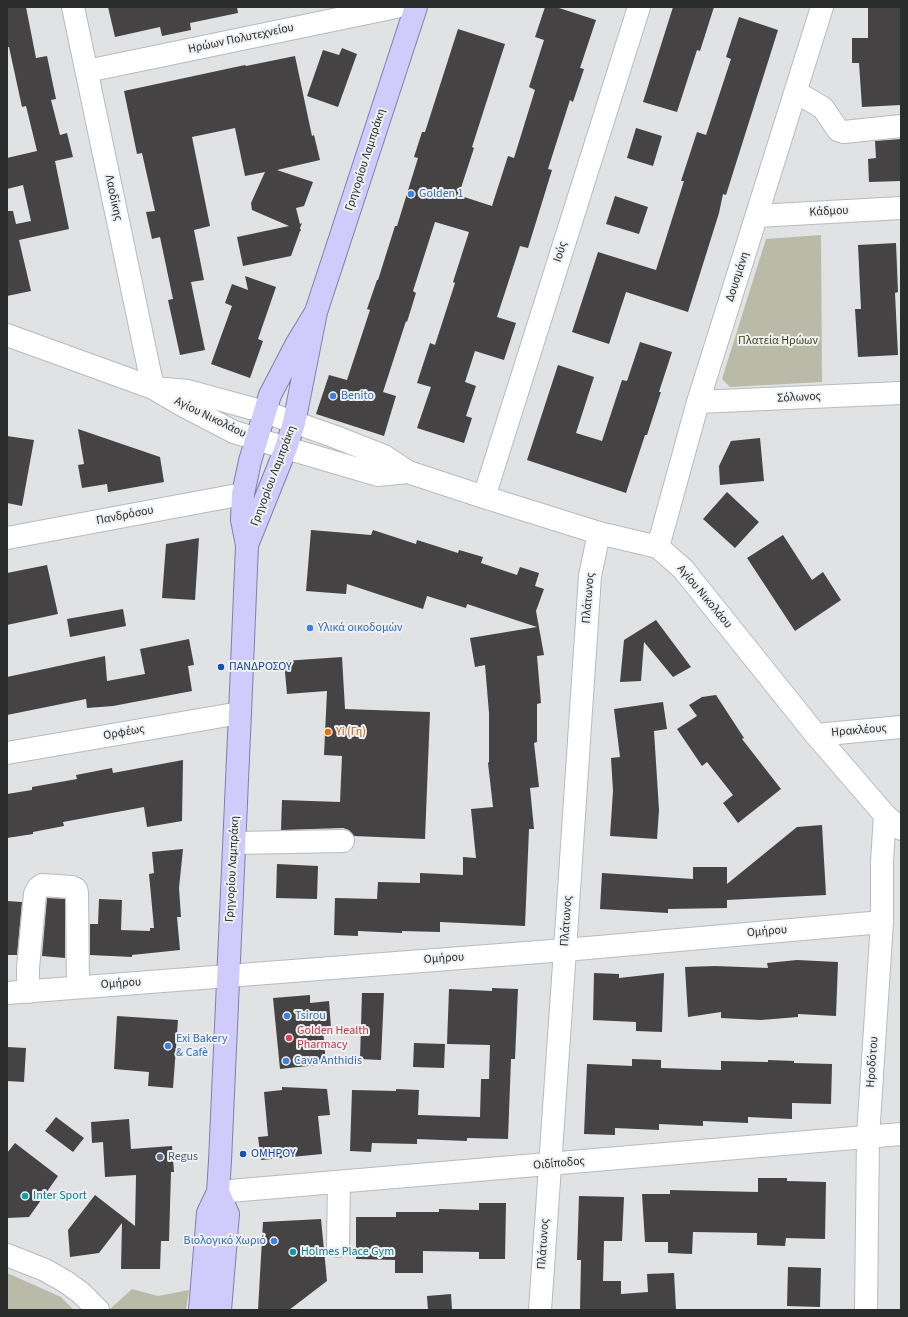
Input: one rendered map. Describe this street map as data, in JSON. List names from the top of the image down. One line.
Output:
{"streets":{"main road":["Γρηγορίου Λαμπράκη"],"street":["Ηρώων Πολυτεχνείου","Λαοδίκης","Κάδμου","Ιούς","Δουσμάνη","Σόλωνος","Αγίου Νικολάου","Πανδρόσου","Πλάτωνος","Ηρακλέους","Ορφέως","Ομήρου","Ηροδότου","Οιδίποδος"]},"crossings":[["Ηρώων Πολυτεχνείου","Λαοδίκης"],["Γρηγορίου Λαμπράκη","Αγίου Νικολάου"],["Γρηγορίου Λαμπράκη","Πανδρόσου"],["Γρηγορίου Λαμπράκη","Ορφέως"],["Γρηγορίου Λαμπράκη","Ομήρου"],["Γρηγορίου Λαμπράκη","Οιδίποδος"],["Λαοδίκης","Αγίου Νικολάου"],["Κάδμου","Δουσμάνη"],["Ιούς","Αγίου Νικολάου"],["Δουσμάνη","Σόλωνος"],["Δουσμάνη","Αγίου Νικολάου"],["Αγίου Νικολάου","Πλάτωνος"],["Αγίου Νικολάου","Ηρακλέους"],["Αγίου Νικολάου","Ηροδότου"],["Πλάτωνος","Ομήρου"],["Πλάτωνος","Οιδίποδος"],["Ομήρου","Ηροδότου"],["Ηροδότου","Οιδίποδος"]],"parks":["Πλατεία Ηρώων"],"places":["Golden 1","Benito","Υλικά οικοδομών","ΠΑΝΔΡΟΣΟΥ","Yi (Γη)","Tsirou","Golden Health Pharmacy","Exi Bakery & Cafè","Cava Anthidis","ΟΜΗΡΟΥ","Regus","Inter Sport","Βιολογικό Χωριό","Holmes Place Gym"]}
